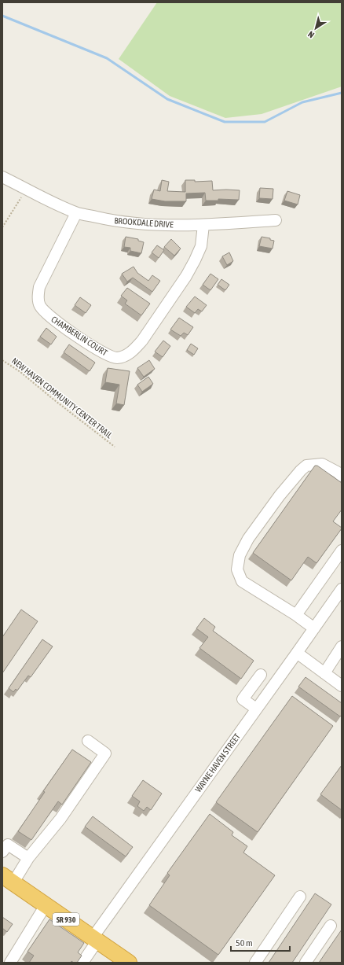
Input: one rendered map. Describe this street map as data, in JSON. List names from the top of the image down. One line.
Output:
{"streets":{"highway":["SR 930"],"street":["BROOKDALE DRIVE","CHAMBERLIN COURT","WAYNE HAVEN STREET"],"path":["NEW HAVEN COMMUNITY CENTER TRAIL"]},"crossings":[["BROOKDALE DRIVE","CHAMBERLIN COURT"],["WAYNE HAVEN STREET","SR 930"]],"scale_bar":"50 m","north":"bottom left"}
